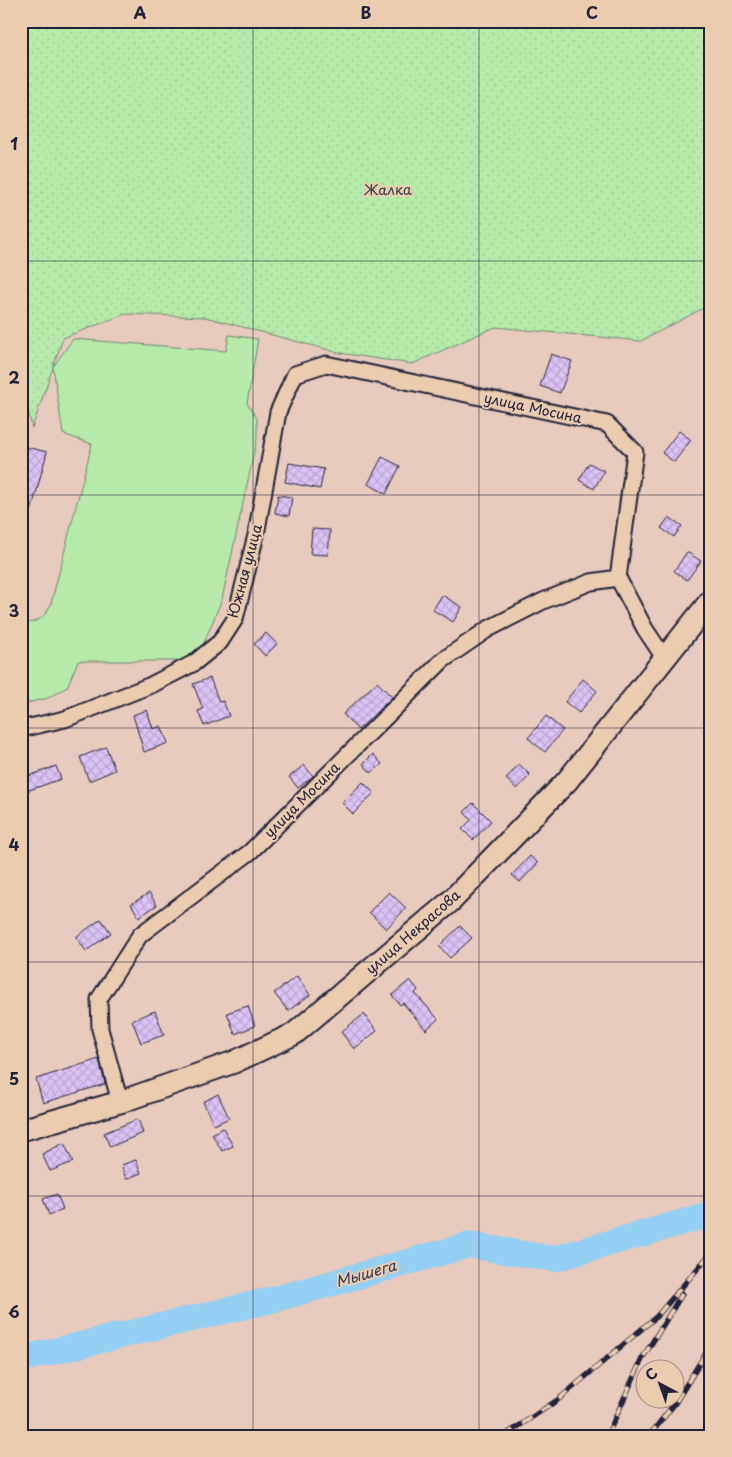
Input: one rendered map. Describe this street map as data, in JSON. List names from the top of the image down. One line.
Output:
{"streets":{"main road":["улица Некрасова"],"street":["улица Мосина","Южная улица"]},"crossings":[["улица Мосина","Южная улица"],["улица Мосина","улица Некрасова"]],"water":["Мышега"],"parks":["Жалка"],"north":"top left","grid":{"columns":["A","B","C"],"rows":["1","2","3","4","5","6"]}}
